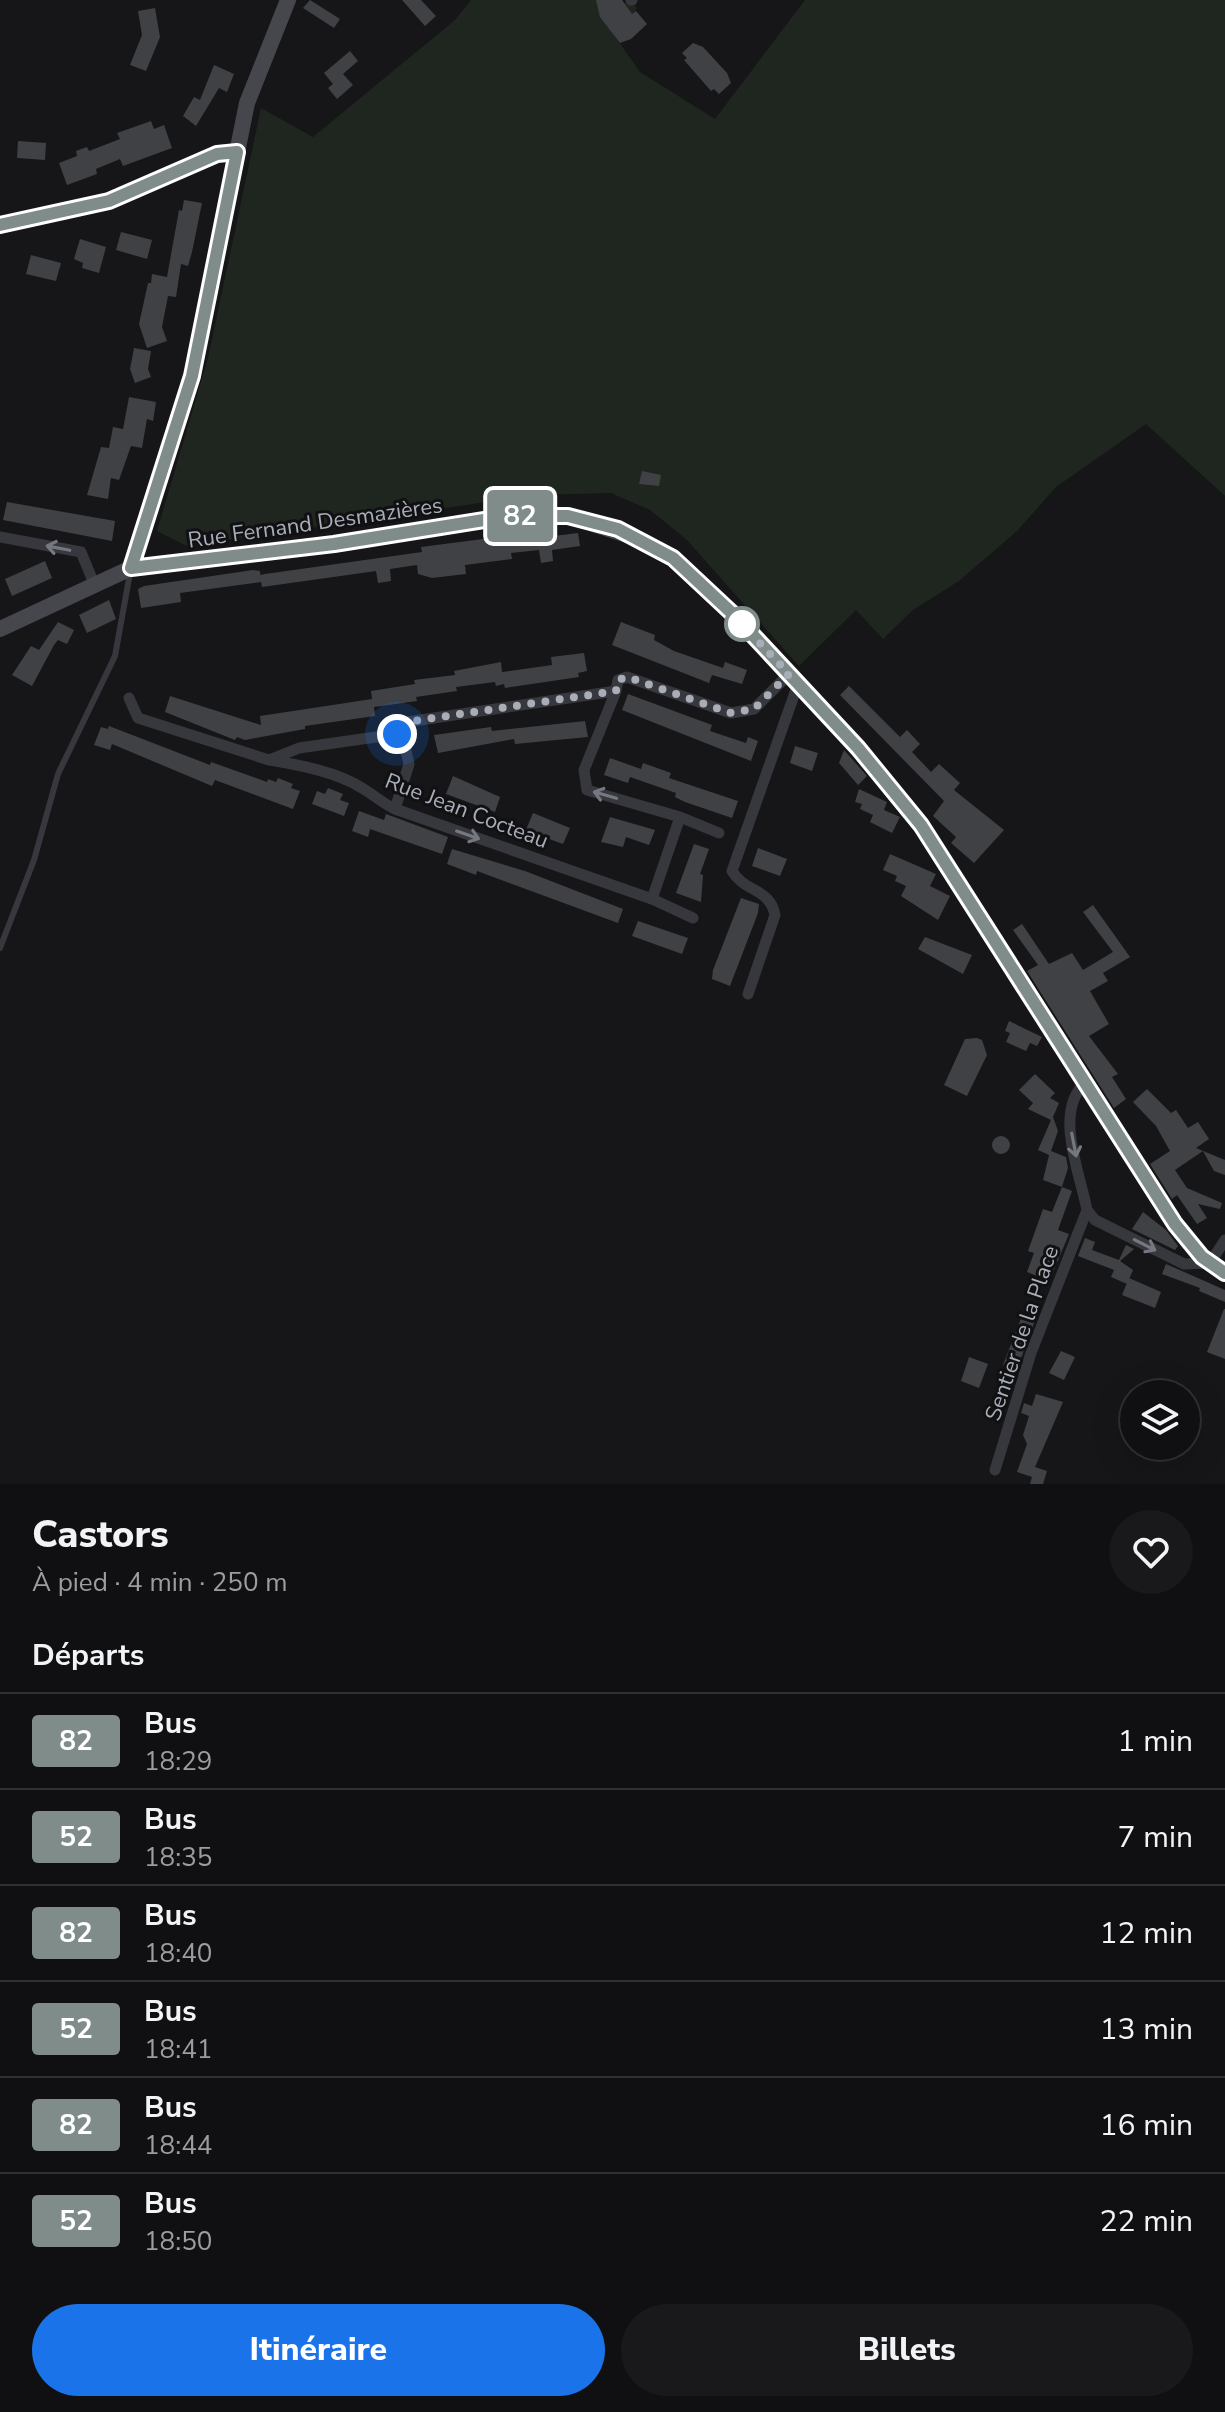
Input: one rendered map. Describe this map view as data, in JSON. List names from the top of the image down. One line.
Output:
{"streets":{"street":["Rue Fernand Desmazières","Rue Jean Cocteau","Sentier de la Place"]},"crossings":[["Rue Fernand Desmazières","Rue Jean Cocteau"]],"lines":["bus line 82"],"page":{"on_map":"82","heading":[["Castors","À pied · 4 min · 250 m"],"Départs"],"list":[{"mark":"82","name":"Bus","note":"18:29","value":"1 min"},{"mark":"52","name":"Bus","note":"18:35","value":"7 min"},{"mark":"82","name":"Bus","note":"18:40","value":"12 min"},{"mark":"52","name":"Bus","note":"18:41","value":"13 min"},{"mark":"82","name":"Bus","note":"18:44","value":"16 min"},{"mark":"52","name":"Bus","note":"18:50","value":"22 min"}],"buttons":["Itinéraire","Billets"]}}
